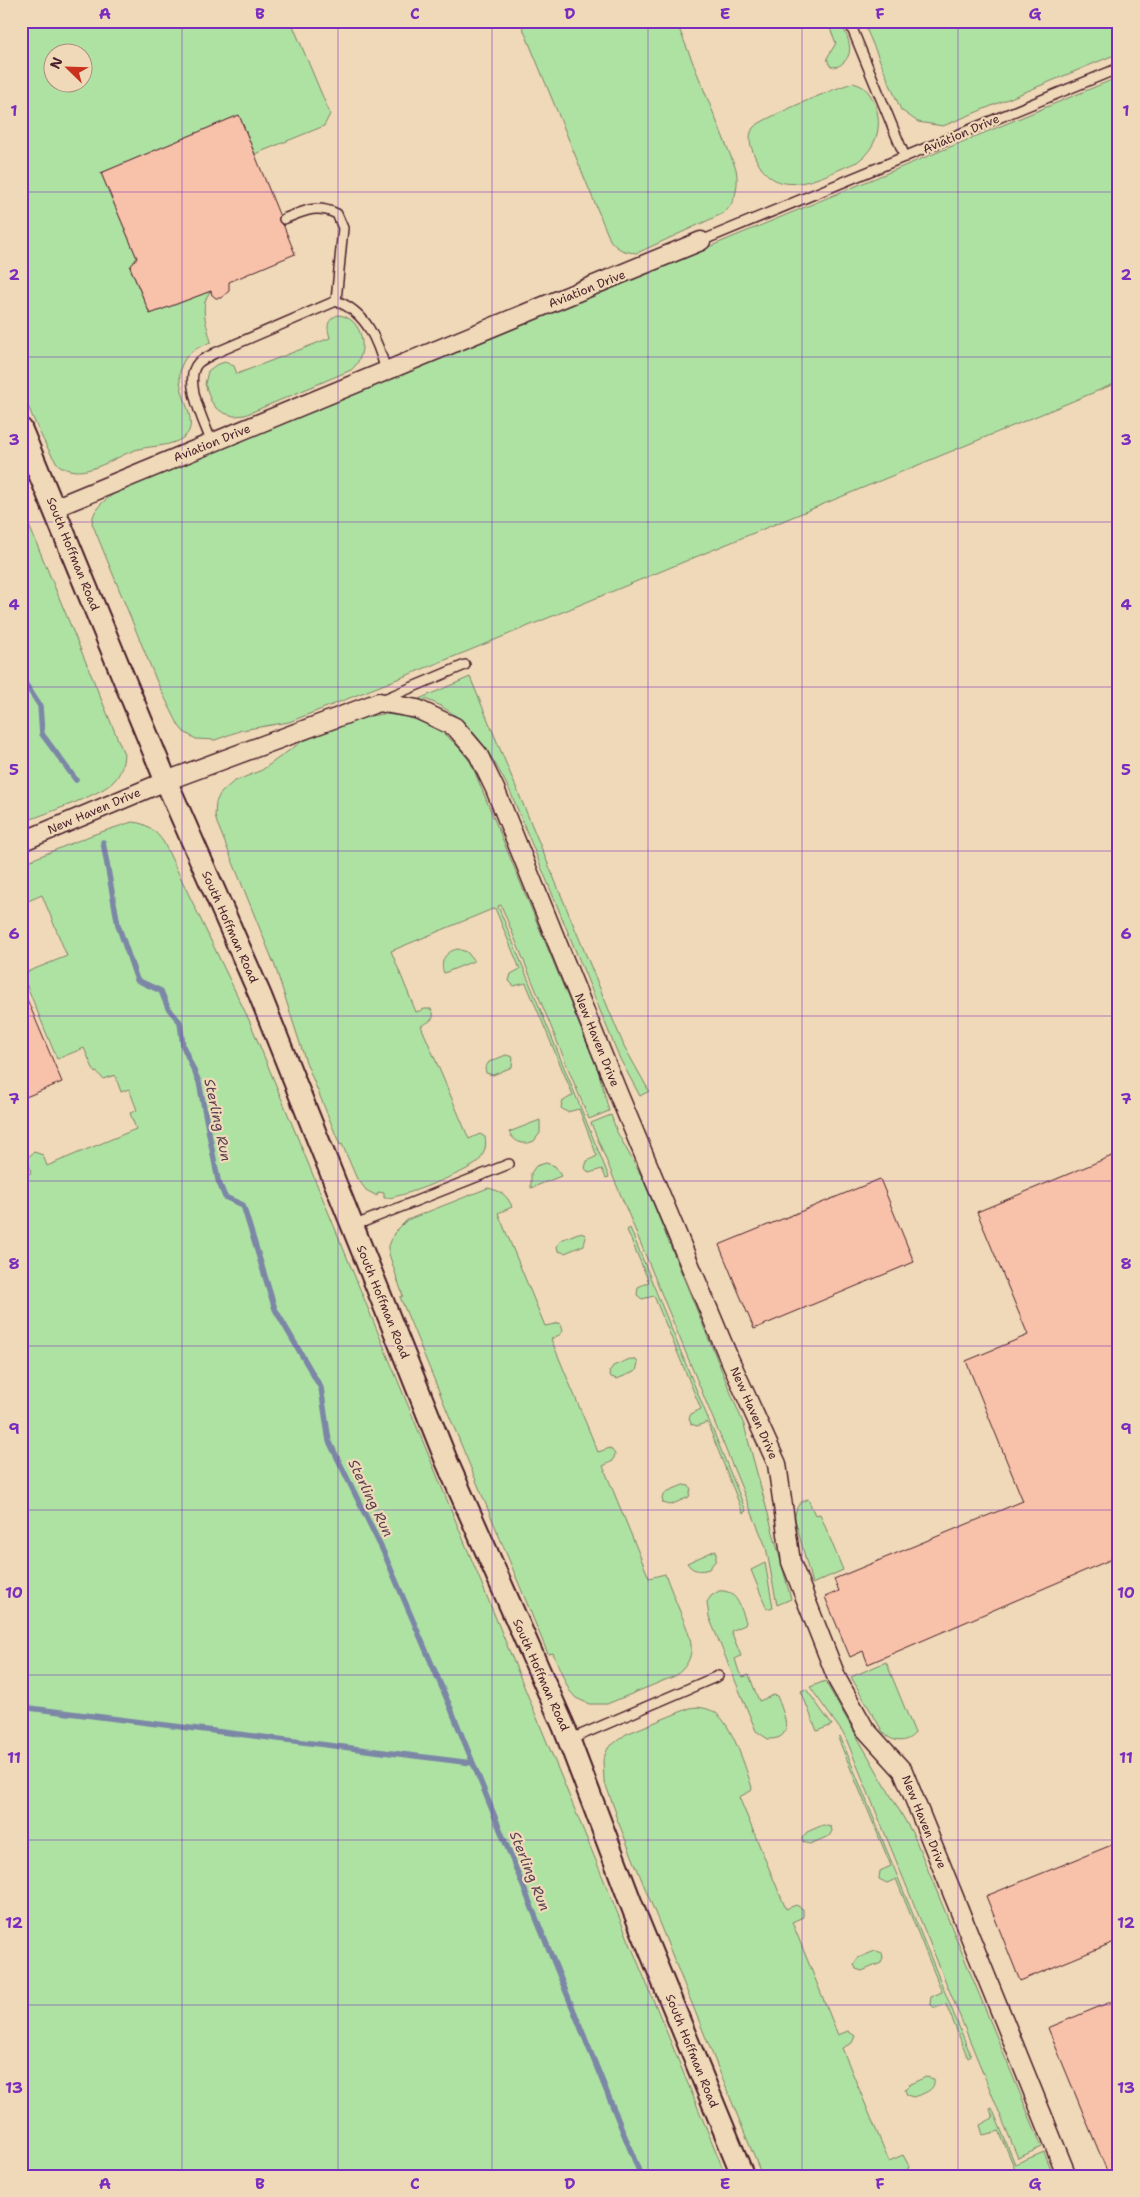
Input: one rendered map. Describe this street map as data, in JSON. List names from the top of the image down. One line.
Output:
{"streets":{"street":["Aviation Drive","South Hoffman Road","New Haven Drive"]},"crossings":[["Aviation Drive","South Hoffman Road"],["South Hoffman Road","New Haven Drive"]],"water":["Sterling Run"],"north":"top left","grid":{"columns":["A","B","C","D","E","F","G"],"rows":["1","2","3","4","5","6","7","8","9","10","11","12","13"]}}
